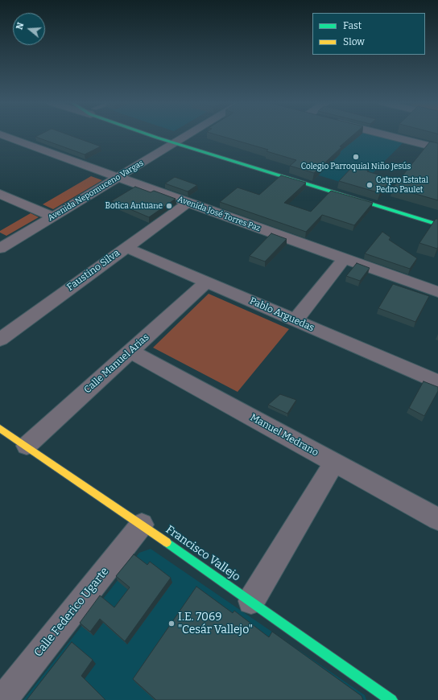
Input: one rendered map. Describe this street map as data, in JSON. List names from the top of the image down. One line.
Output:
{"streets":{"main road":["Francisco Vallejo"],"street":["Avenida Nepomuceno Vargas","Avenida José Torres Paz","Faustino Silva","Pablo Arguedas","Calle Manuel Arias","Manuel Medrano","Calle Federico Ugarte"]},"crossings":[["Avenida Nepomuceno Vargas","Avenida José Torres Paz"],["Avenida José Torres Paz","Faustino Silva"],["Faustino Silva","Pablo Arguedas"],["Pablo Arguedas","Calle Manuel Arias"],["Calle Manuel Arias","Manuel Medrano"],["Calle Manuel Arias","Francisco Vallejo"],["Francisco Vallejo","Calle Federico Ugarte"]],"places":["Colegio Parroquial Niño Jesús","Cetpro Estatal Pedro Paulet","Botica Antuane","I.E. 7069 \"Cesár Vallejo\""],"legend":["Fast","Slow"],"north":"left"}
